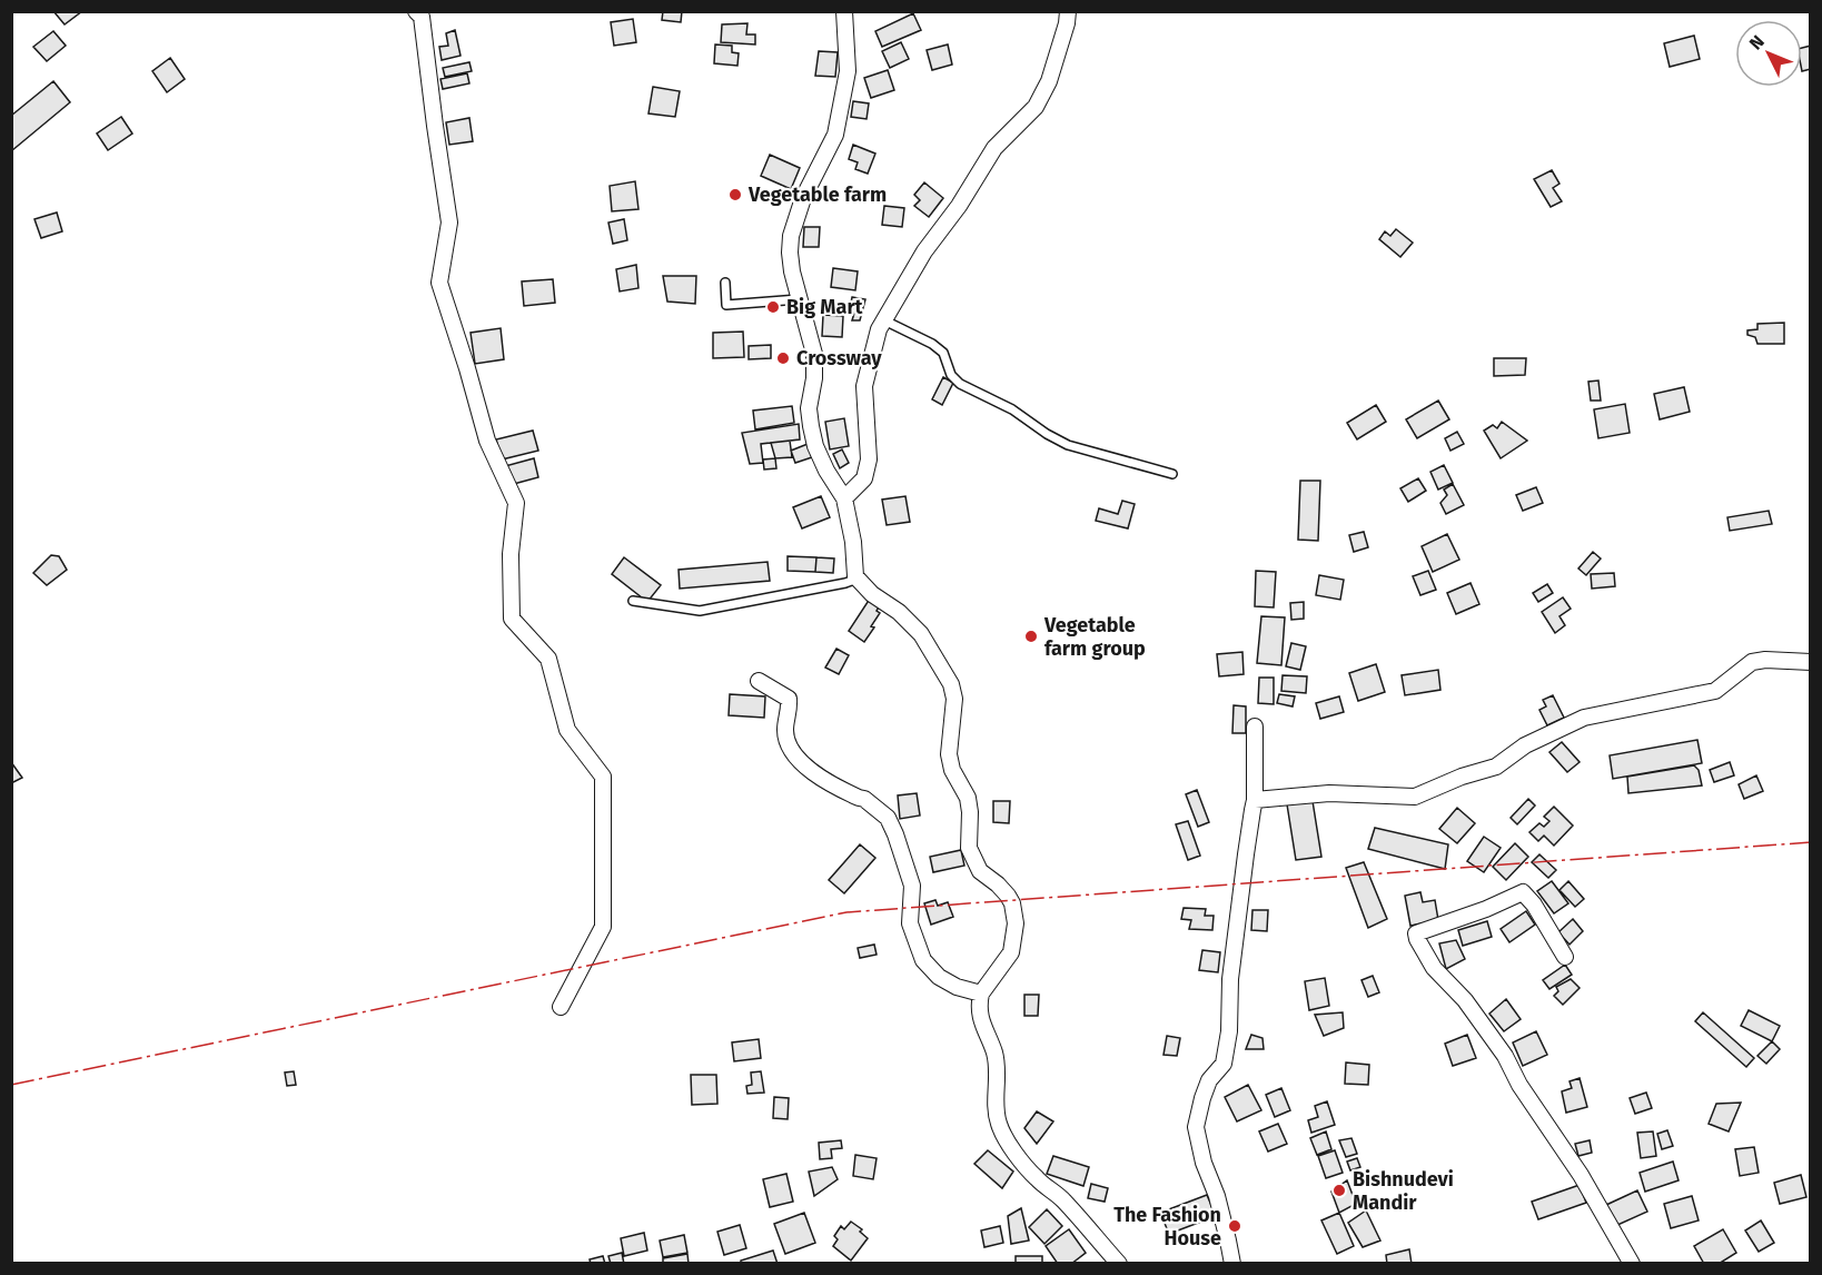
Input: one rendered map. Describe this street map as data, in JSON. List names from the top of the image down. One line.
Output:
{"places":["Vegetable farm","Big Mart","Crossway","Vegetable farm group","Bishnudevi Mandir","The Fashion House"],"north":"top left"}
